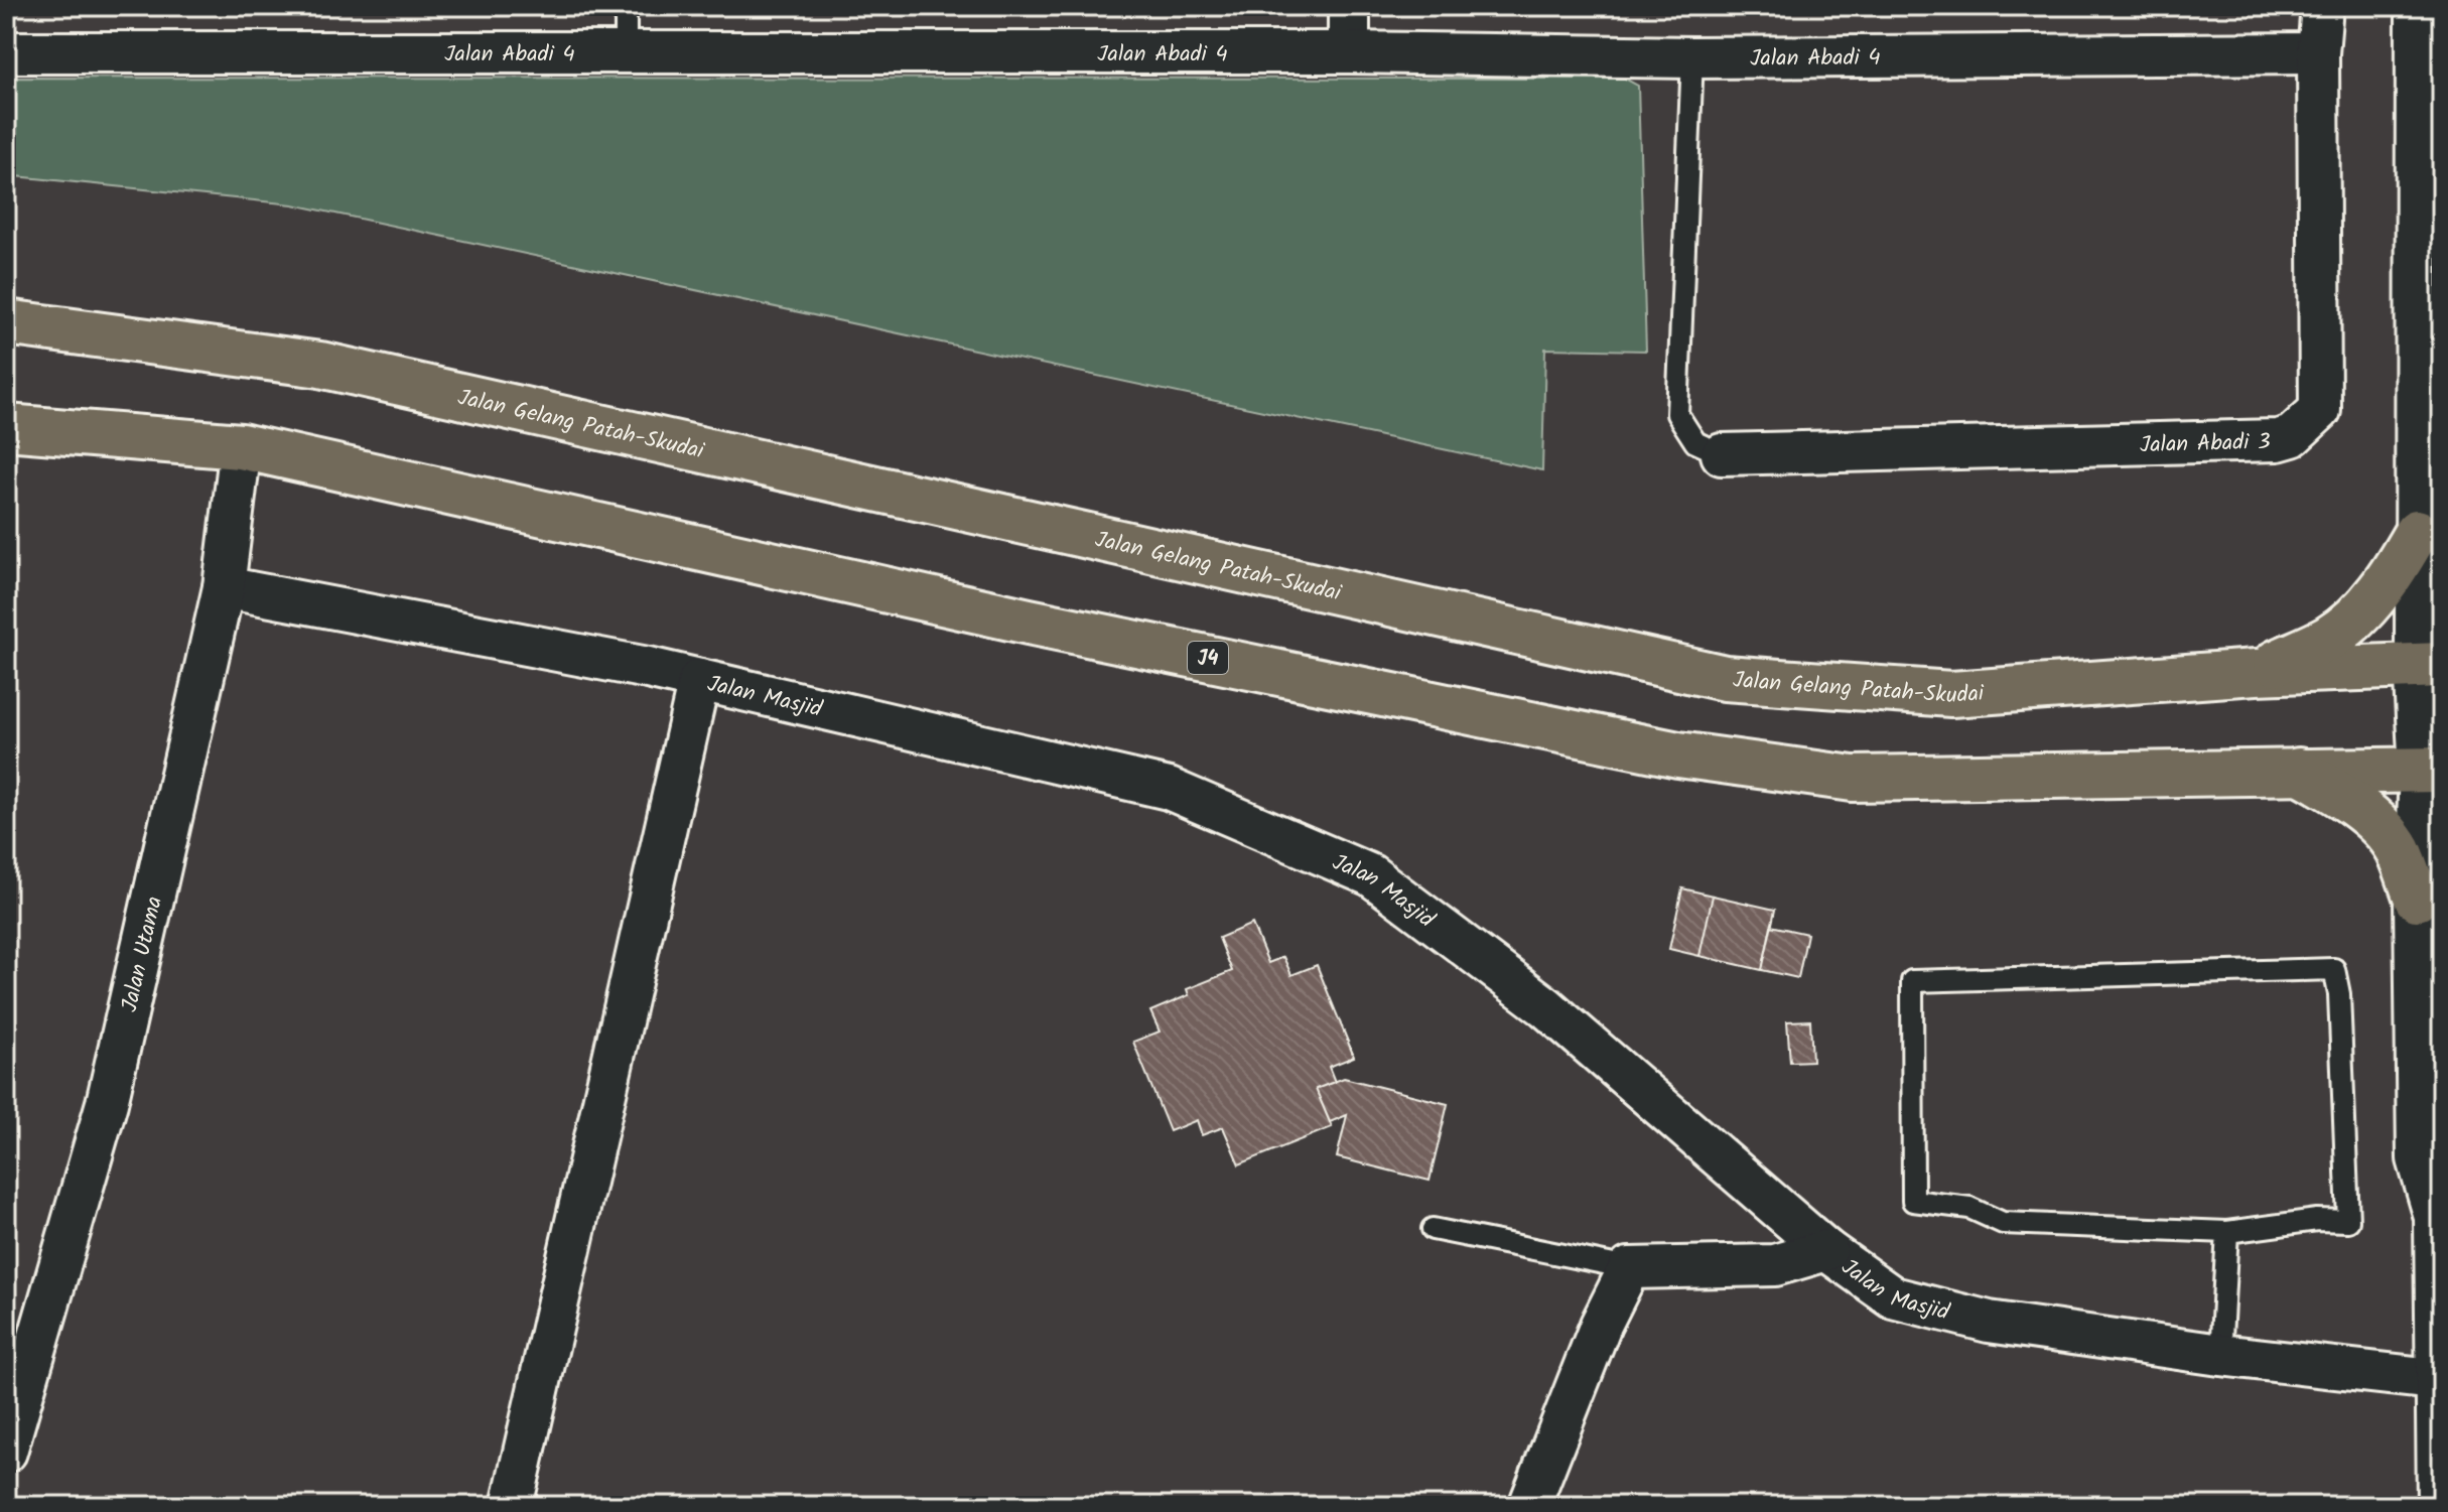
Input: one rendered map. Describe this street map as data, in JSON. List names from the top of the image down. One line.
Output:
{"streets":{"main road":["Jalan Gelang Patah-Skudai","J4"],"street":["Jalan Abadi 4","Jalan Abadi 3","Jalan Masjid","Jalan Utama"]},"crossings":[["Jalan Abadi 4","Jalan Abadi 3"],["J4","Jalan Utama"],["Jalan Masjid","Jalan Utama"]]}
